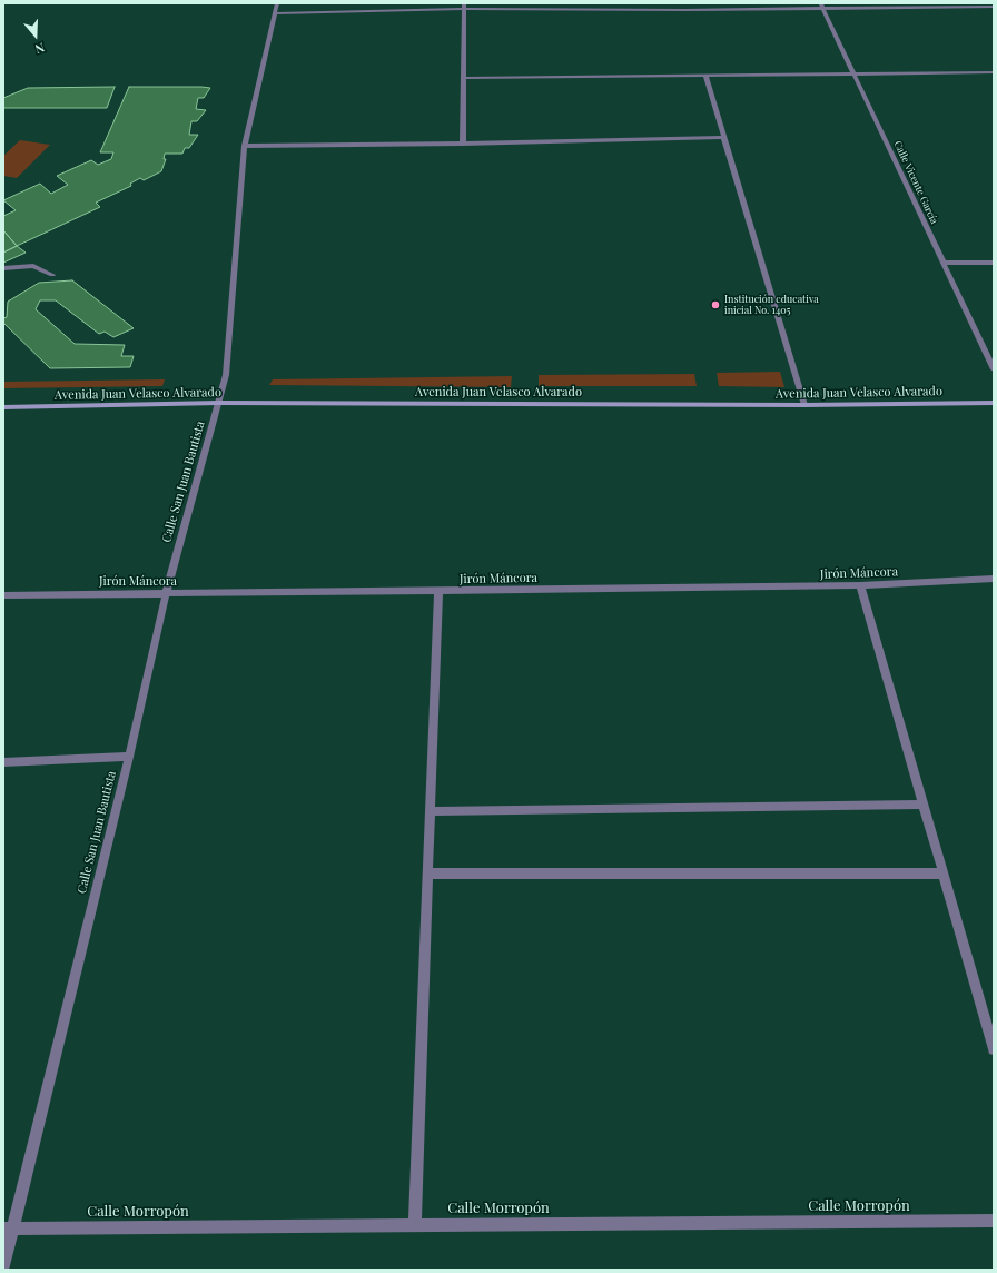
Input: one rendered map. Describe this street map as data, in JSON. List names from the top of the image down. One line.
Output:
{"streets":{"street":["Calle Vicente García","Avenida Juan Velasco Alvarado","Calle San Juan Bautista","Jirón Máncora","Calle Morropón"]},"crossings":[["Avenida Juan Velasco Alvarado","Calle San Juan Bautista"],["Calle San Juan Bautista","Jirón Máncora"],["Calle San Juan Bautista","Calle Morropón"]],"places":["Institución educativa inicial No. 1405"],"north":"bottom"}
